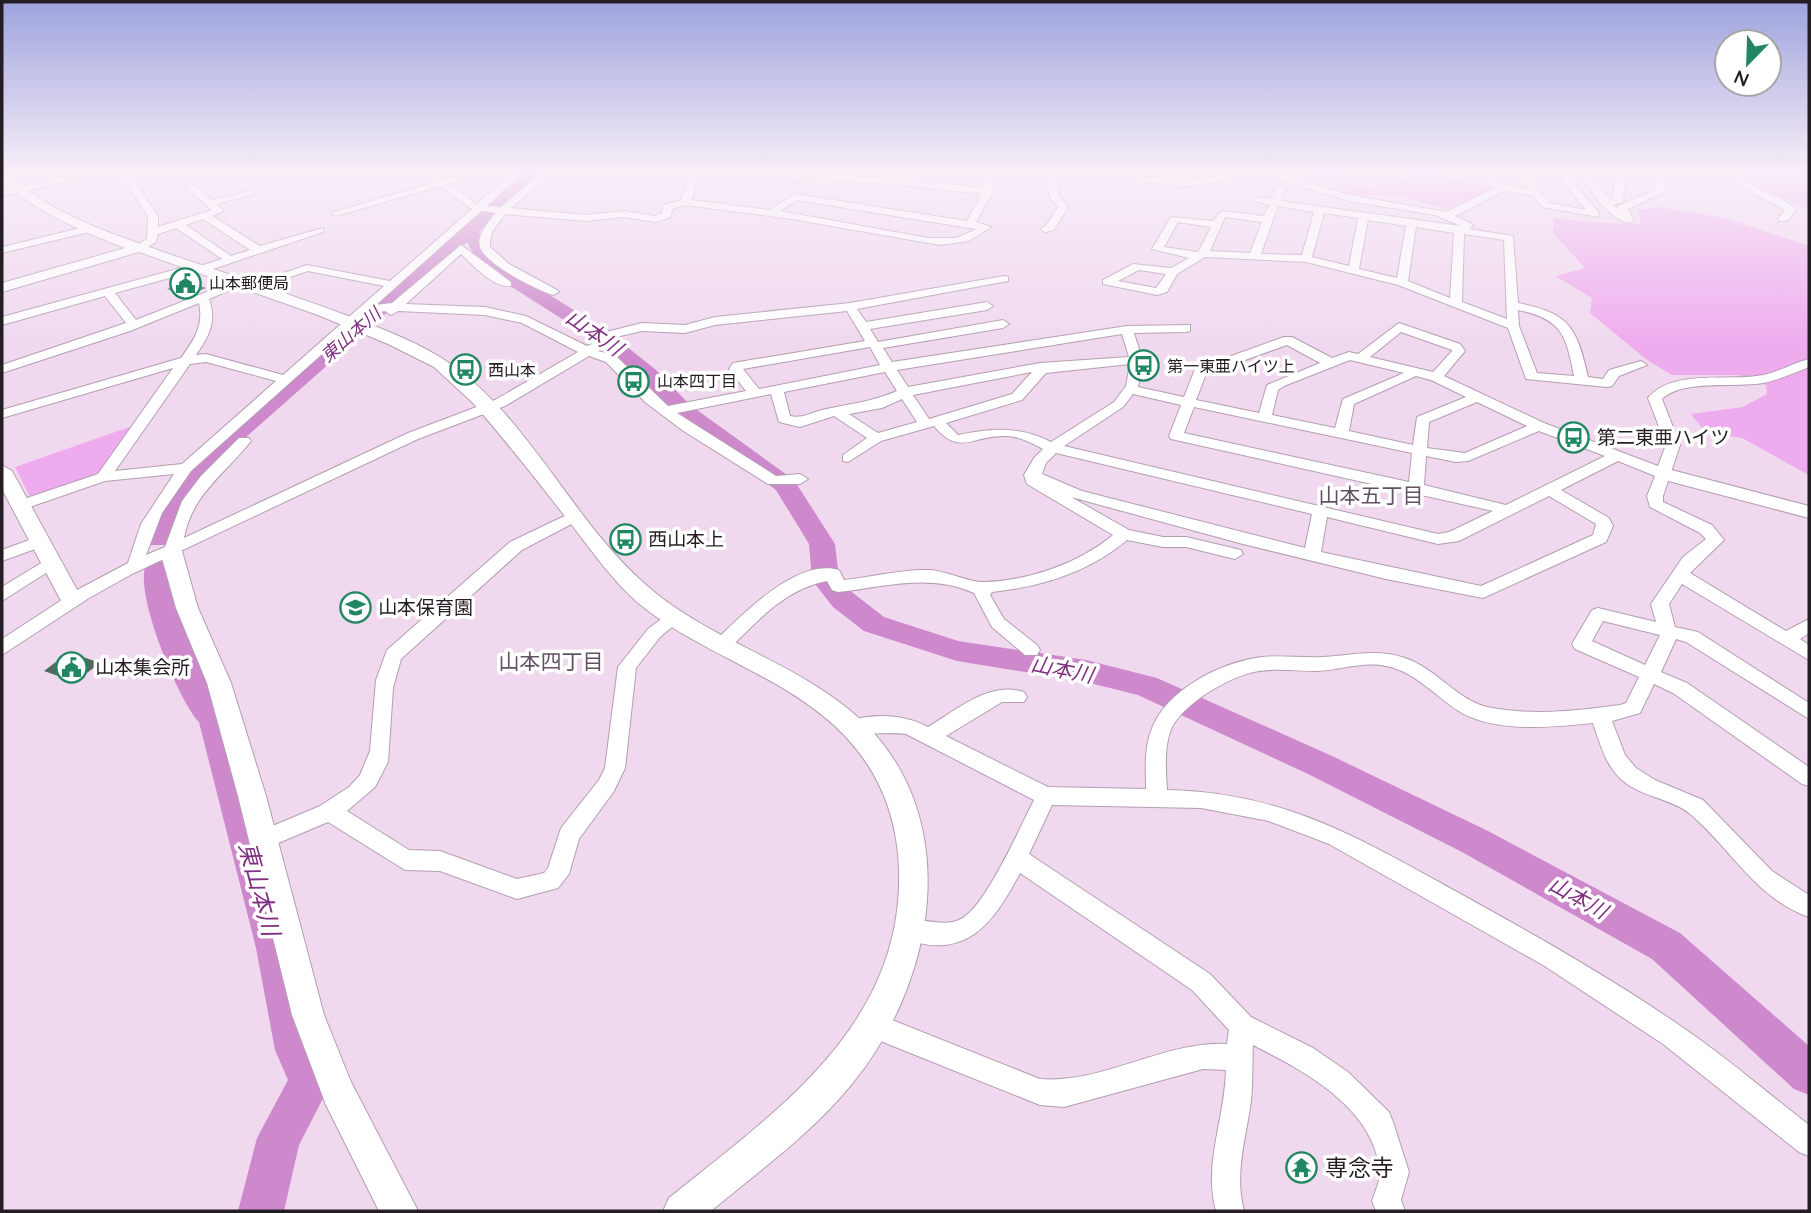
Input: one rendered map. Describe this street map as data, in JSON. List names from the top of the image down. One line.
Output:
{"districts":["山本五丁目","山本四丁目"],"water":["山本川","東山本川"],"places":{"public building":["山本郵便局","山本集会所"],"bus stop":["第一東亜ハイツ上","西山本","山本四丁目","第二東亜ハイツ","西山本上"],"school or university":["山本保育園"],"temple":["専念寺"]},"north":"bottom left"}
